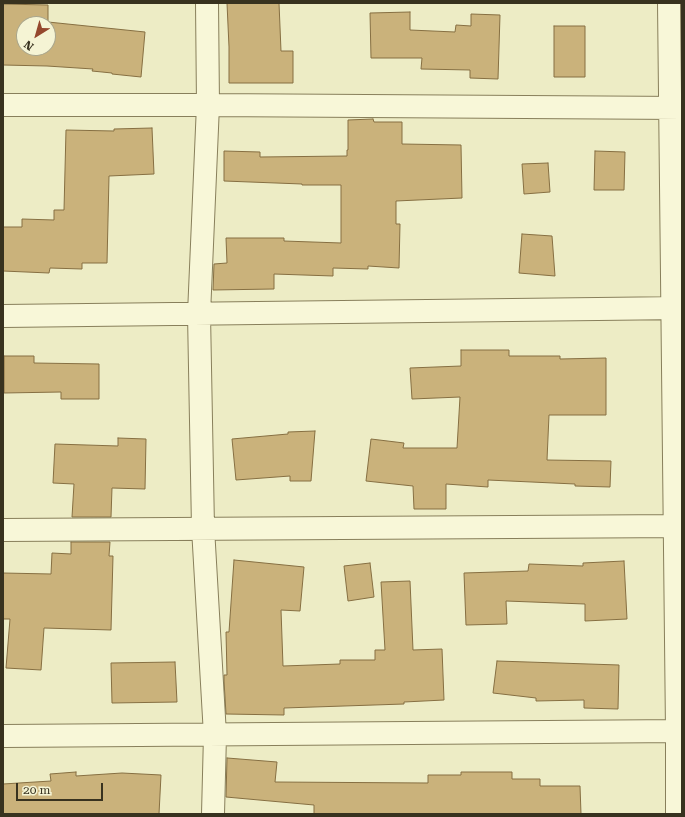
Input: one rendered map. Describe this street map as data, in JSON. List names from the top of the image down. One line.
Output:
{"scale_bar":"20 m","north":"bottom left"}
